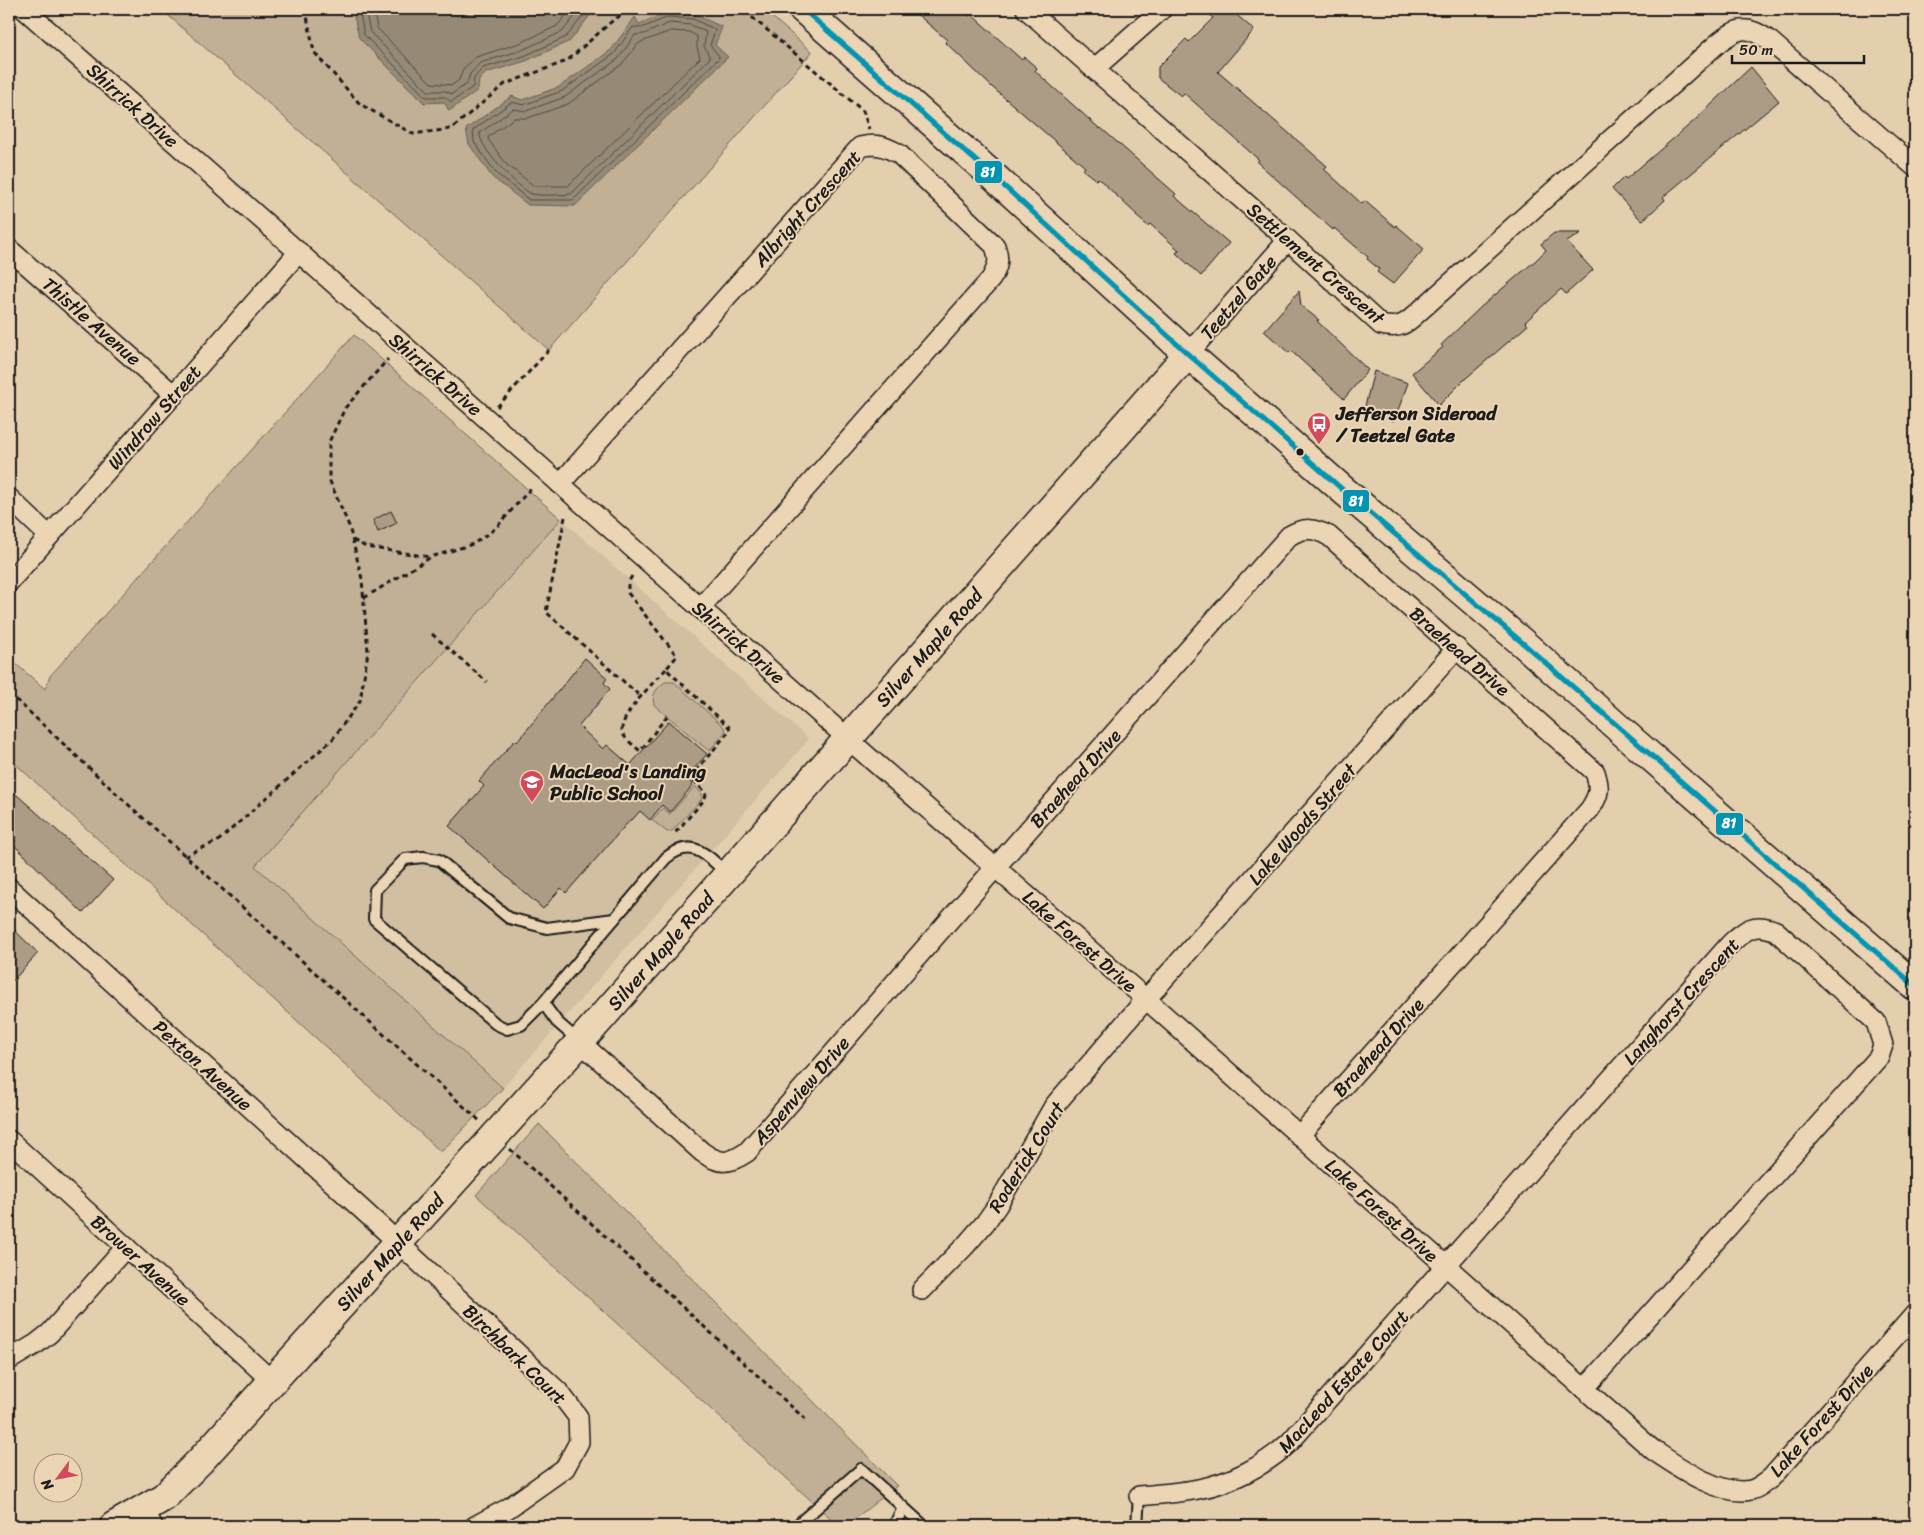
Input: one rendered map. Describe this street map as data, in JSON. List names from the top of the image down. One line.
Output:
{"streets":{"street":["Shirrick Drive","Albright Crescent","Settlement Crescent","Teetzel Gate","Thistle Avenue","Windrow Street","Silver Maple Road","Braehead Drive","Lake Woods Street","Lake Forest Drive","Langhorst Crescent","Pexton Avenue","Aspenview Drive","Roderick Court","Brower Avenue","Birchbark Court","MacLeod Estate Court"]},"crossings":[["Shirrick Drive","Albright Crescent"],["Shirrick Drive","Windrow Street"],["Shirrick Drive","Silver Maple Road"],["Shirrick Drive","Lake Forest Drive"],["Settlement Crescent","Teetzel Gate"],["Teetzel Gate","Silver Maple Road"],["Thistle Avenue","Windrow Street"],["Silver Maple Road","Lake Forest Drive"],["Silver Maple Road","Pexton Avenue"],["Silver Maple Road","Aspenview Drive"],["Silver Maple Road","Brower Avenue"],["Silver Maple Road","Birchbark Court"],["Braehead Drive","Lake Woods Street"],["Braehead Drive","Lake Forest Drive"],["Braehead Drive","Aspenview Drive"],["Lake Woods Street","Lake Forest Drive"],["Lake Woods Street","Roderick Court"],["Lake Forest Drive","Langhorst Crescent"],["Lake Forest Drive","Aspenview Drive"],["Lake Forest Drive","Roderick Court"],["Lake Forest Drive","MacLeod Estate Court"],["Langhorst Crescent","MacLeod Estate Court"],["Pexton Avenue","Birchbark Court"]],"places":{"bus stop":["Jefferson Sideroad / Teetzel Gate"],"school or university":["MacLeod's Landing Public School"]},"lines":["transit line 81"],"scale_bar":"50 m","north":"bottom left"}
